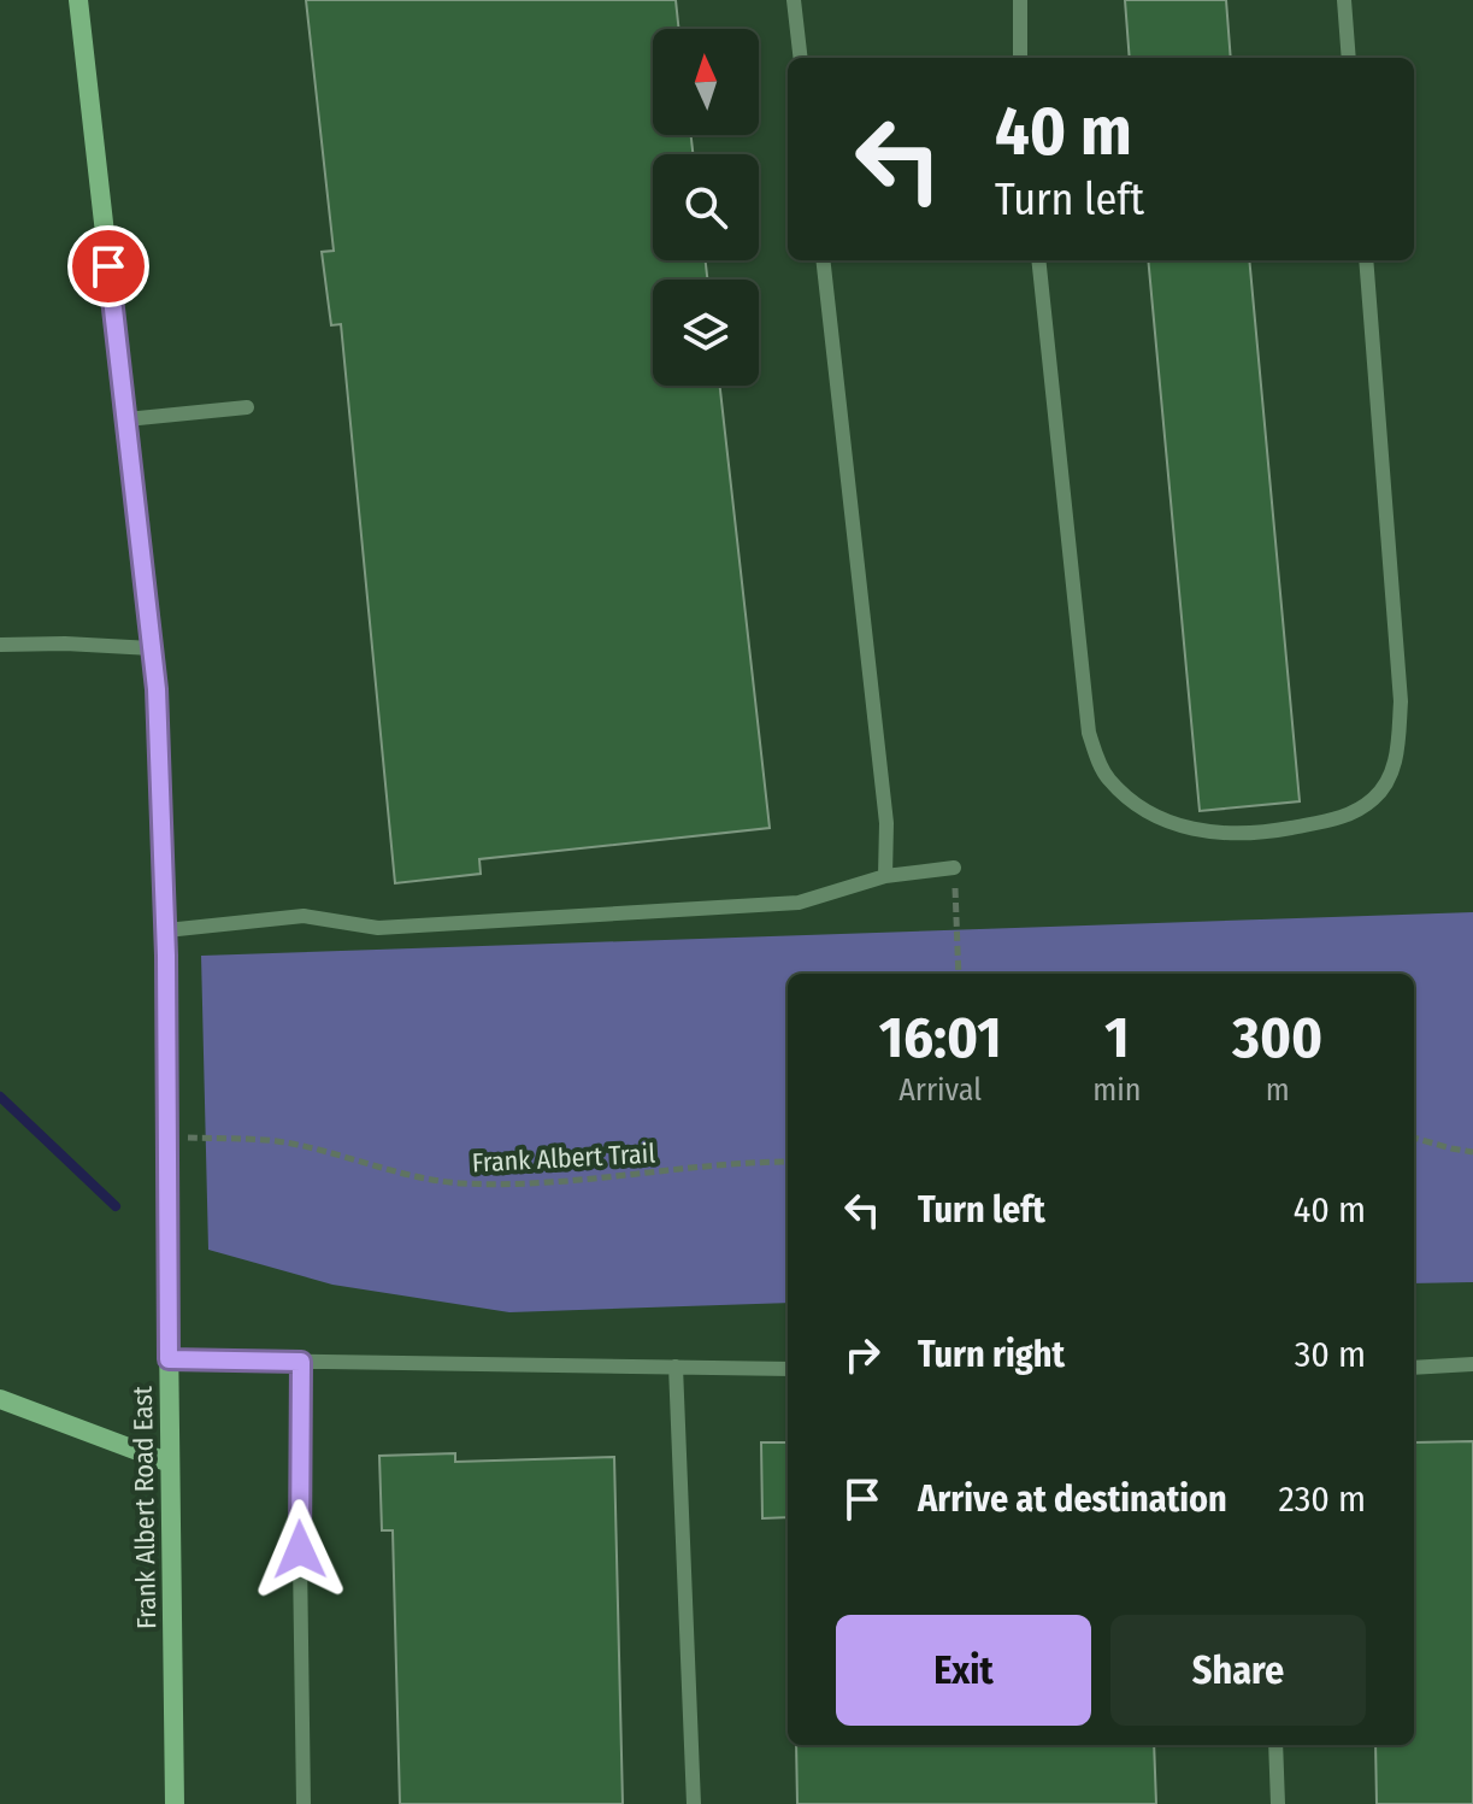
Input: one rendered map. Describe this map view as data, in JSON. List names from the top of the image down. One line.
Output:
{"streets":{"street":["Frank Albert Road East"],"path":["Frank Albert Trail"]},"crossings":[["Frank Albert Trail","Frank Albert Road East"]],"north":"top","page":{"turn":["40 m","Turn left"],"eta":["16:01","Arrival","1","min","300","m"],"list":[{"name":"Turn left","value":"40 m"},{"name":"Turn right","value":"30 m"},{"name":"Arrive at destination","value":"230 m"}],"buttons":["Exit","Share"]}}
